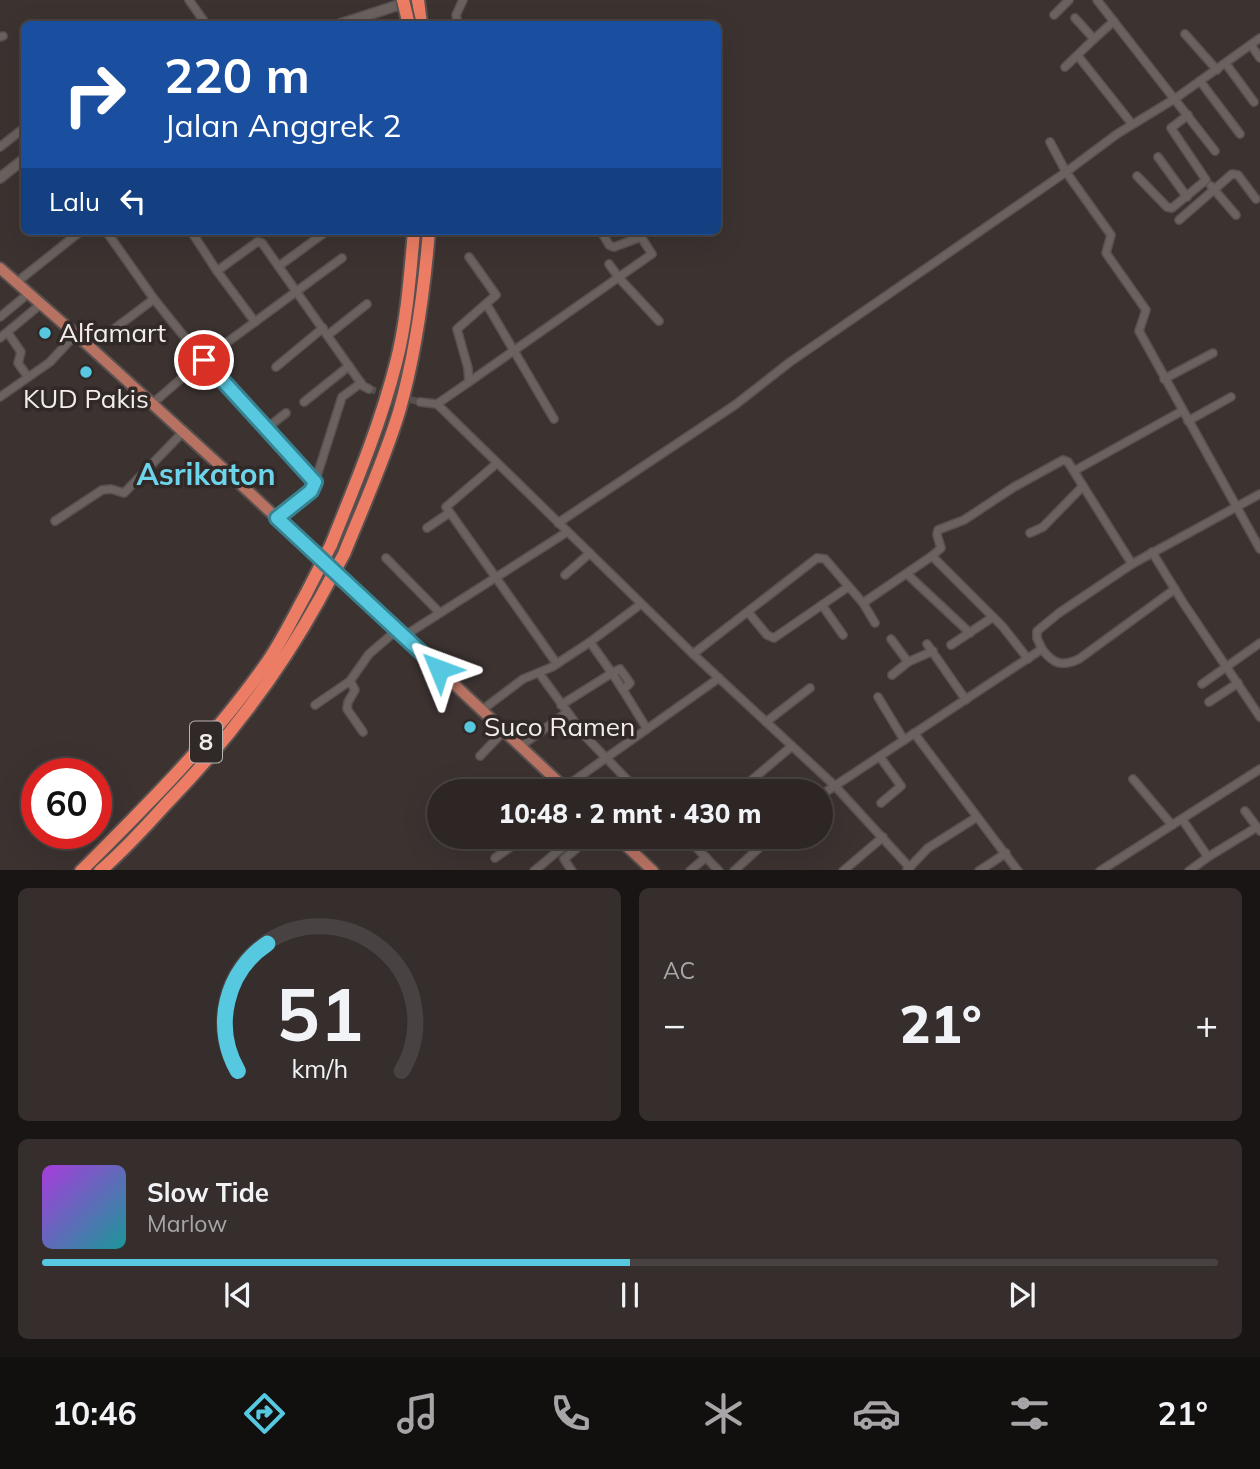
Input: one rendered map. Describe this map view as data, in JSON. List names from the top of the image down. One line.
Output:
{"streets":{"highway":["8"]},"districts":["Asrikaton"],"places":["Alfamart","KUD Pakis","Suco Ramen"],"page":{"turn":["220 m","Jalan Anggrek 2"],"then":"Lalu","limit":"60","trip":"10:48 · 2 mnt · 430 m","tile":"AC","heat":["−","21°","+"],"song":["Slow Tide","Marlow"],"tabs":["10:46","21°"],"gauge":["51","km/h"]}}
